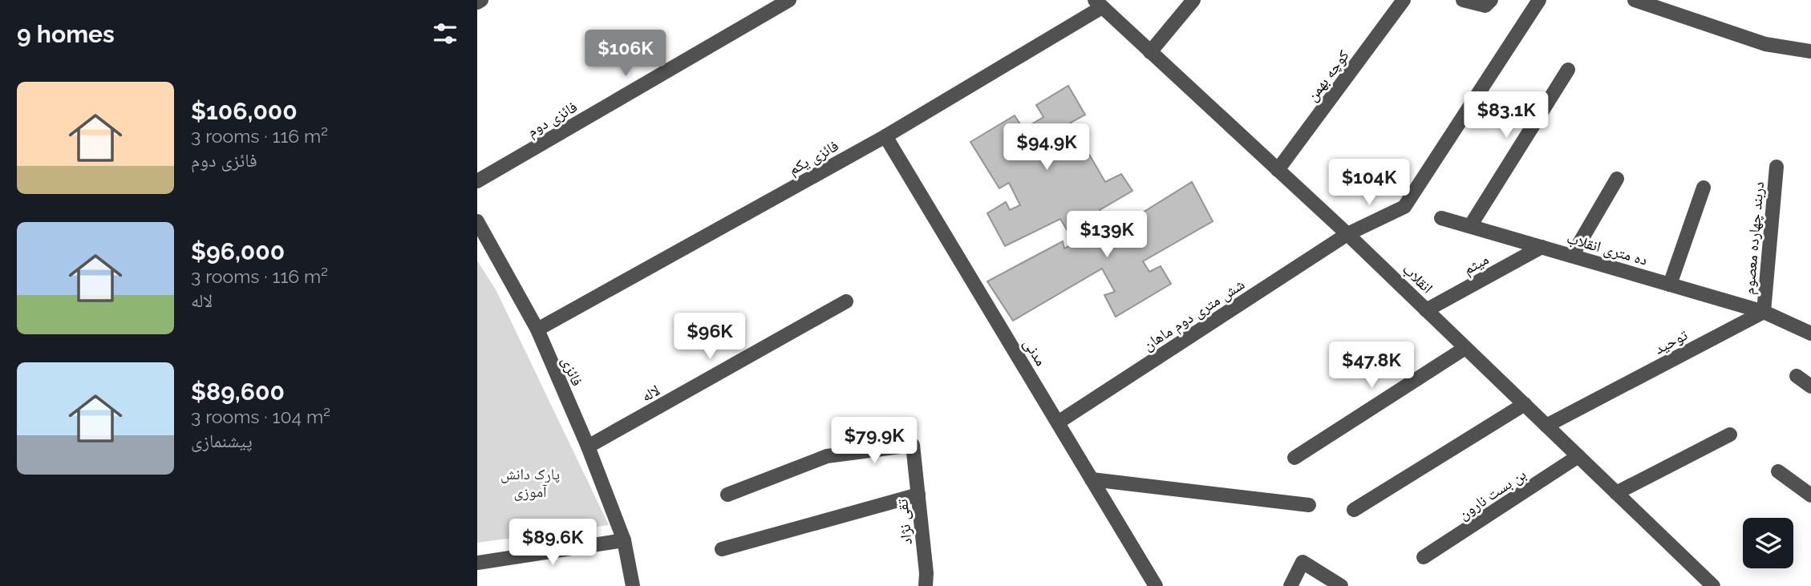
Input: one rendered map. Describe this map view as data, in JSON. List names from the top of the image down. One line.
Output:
{"streets":{"street":["کوچه بهمن","فائزی دوم","فائزی یکم","دربند چهارده معصوم","ده متری انقلاب","میثم","انقلاب","شش متری دوم ماهان","توحید","مدنی","فائزی","لاله","بن بست نارون","تقی نژاد"]},"crossings":[["کوچه بهمن","انقلاب"],["فائزی یکم","انقلاب"],["فائزی یکم","مدنی"],["فائزی یکم","فائزی"],["دربند چهارده معصوم","ده متری انقلاب"],["دربند چهارده معصوم","توحید"],["ده متری انقلاب","میثم"],["ده متری انقلاب","توحید"],["میثم","انقلاب"],["انقلاب","شش متری دوم ماهان"],["انقلاب","توحید"],["انقلاب","بن بست نارون"],["شش متری دوم ماهان","مدنی"],["فائزی","لاله"]],"parks":["پارک دانش آموزی"],"page":{"heading":"9 homes","price":["$106K","$83.1K","$94.9K","$104K","$139K","$96K","$47.8K","$79.9K","$89.6K"],"list":[{"name":"$106,000","note":"3 rooms · 116 m² · فائزی دوم"},{"name":"$96,000","note":"3 rooms · 116 m² · لاله"},{"name":"$89,600","note":"3 rooms · 104 m² · پیشنمازی"}]}}
